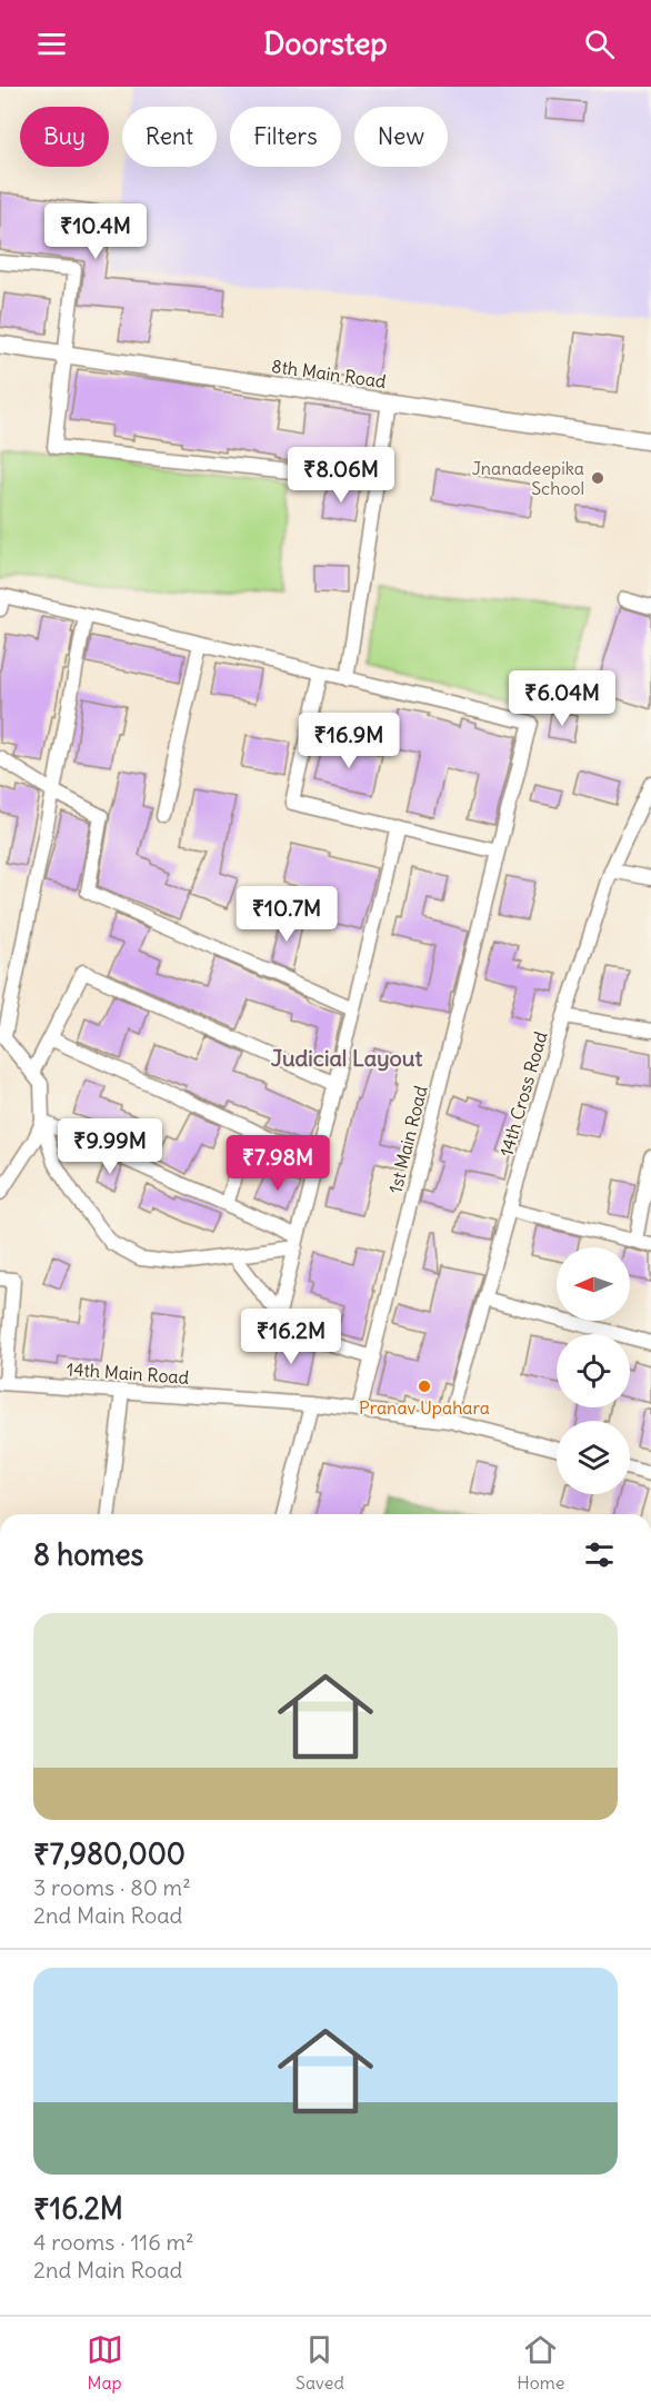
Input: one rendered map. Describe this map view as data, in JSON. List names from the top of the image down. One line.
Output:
{"streets":{"street":["8th Main Road","14th Cross Road","1st Main Road","14th Main Road"]},"crossings":[["14th Cross Road","14th Main Road"],["1st Main Road","14th Main Road"]],"districts":["Judicial Layout"],"places":["Jnanadeepika School","Pranav Upahara"],"north":"left","page":{"header":"Doorstep","chip":["Buy","Rent","Filters","New"],"price":["₹10.4M","₹8.06M","₹6.04M","₹16.9M","₹10.7M","₹9.99M","₹7.98M","₹16.2M"],"heading":"8 homes","list":[{"name":"₹7,980,000","note":"3 rooms · 80 m² · 2nd Main Road"},{"name":"₹16.2M","note":"4 rooms · 116 m² · 2nd Main Road"}],"tabs":["Map","Saved","Home"]}}
